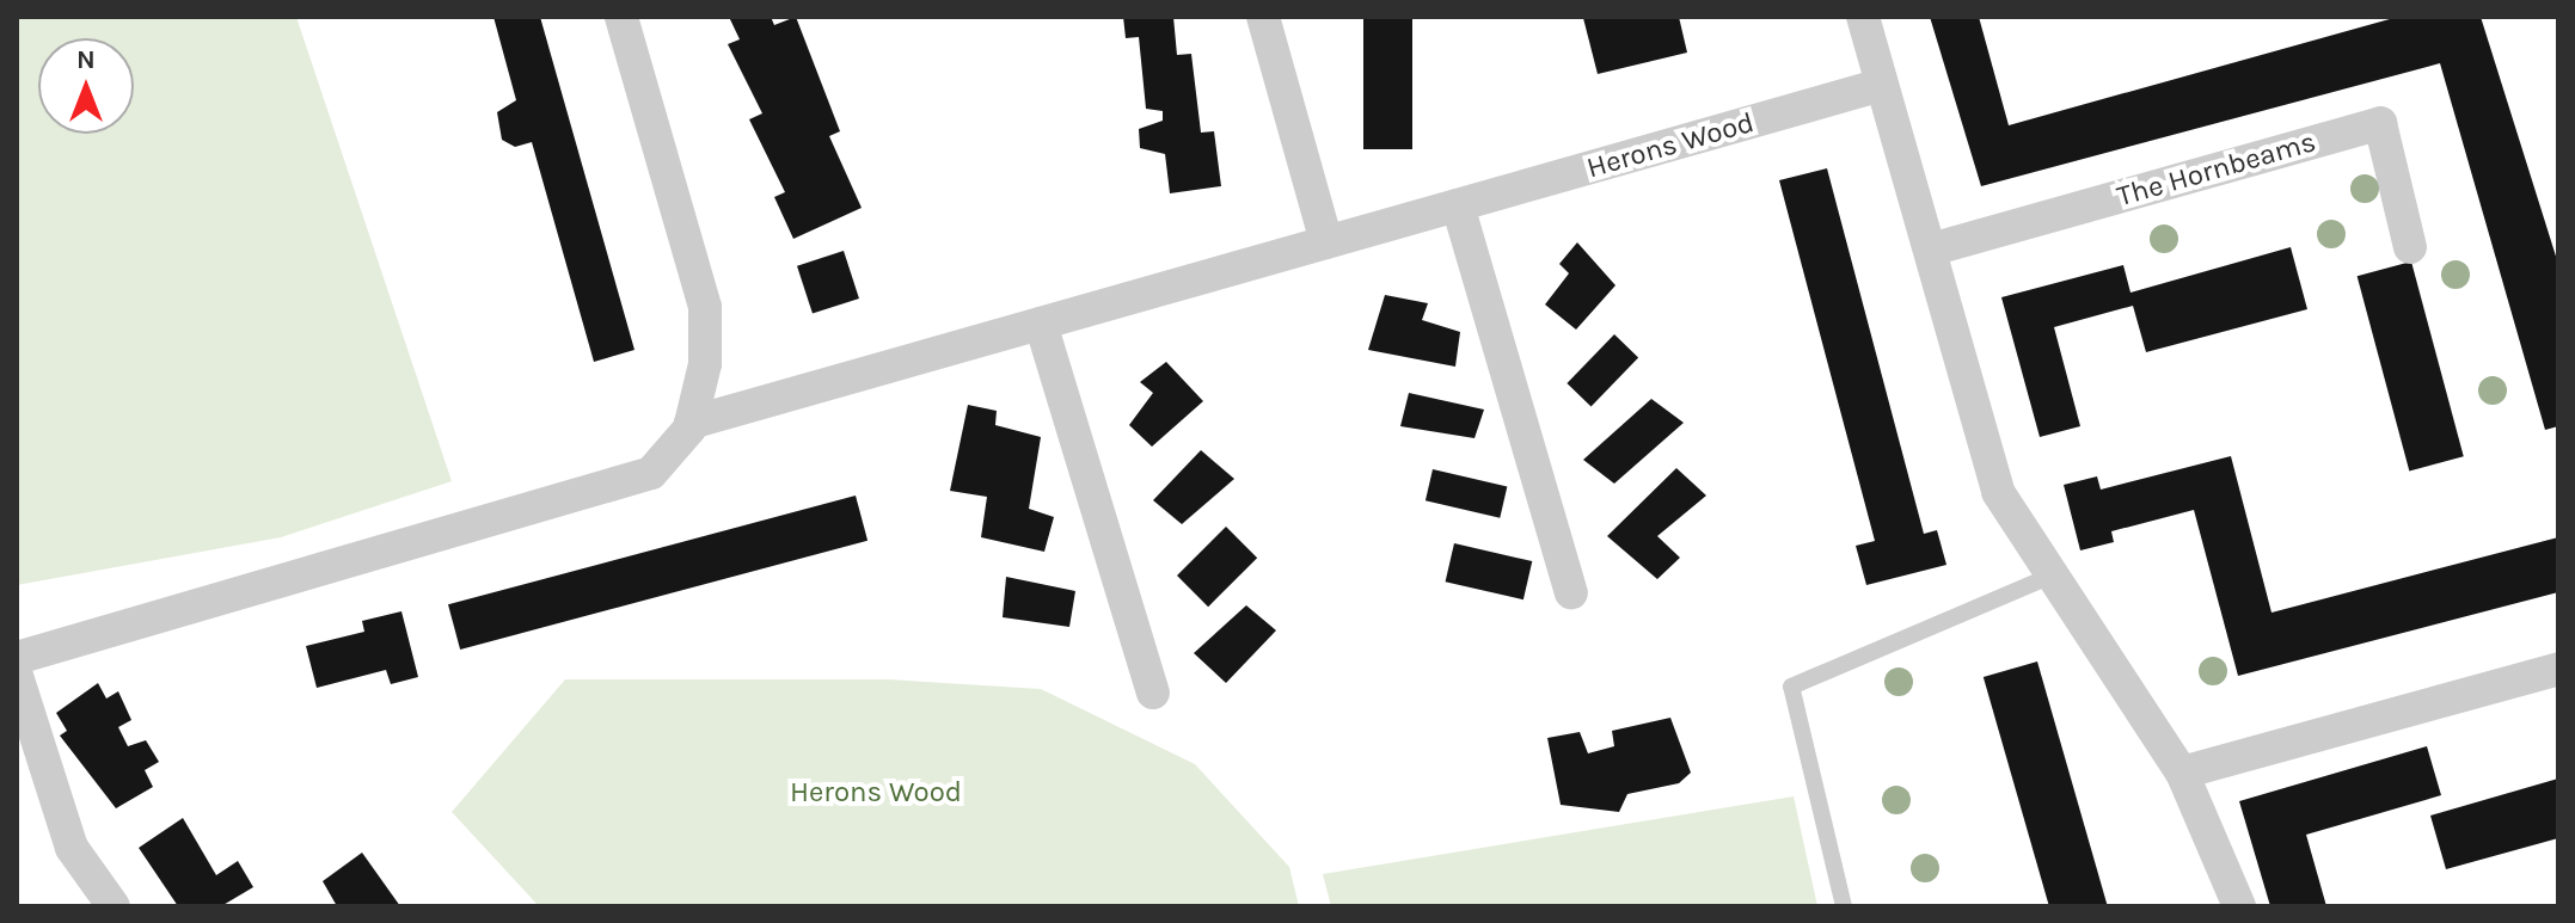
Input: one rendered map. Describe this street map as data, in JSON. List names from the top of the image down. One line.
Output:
{"streets":{"street":["Herons Wood","The Hornbeams"]},"parks":["Herons Wood"],"north":"top"}
